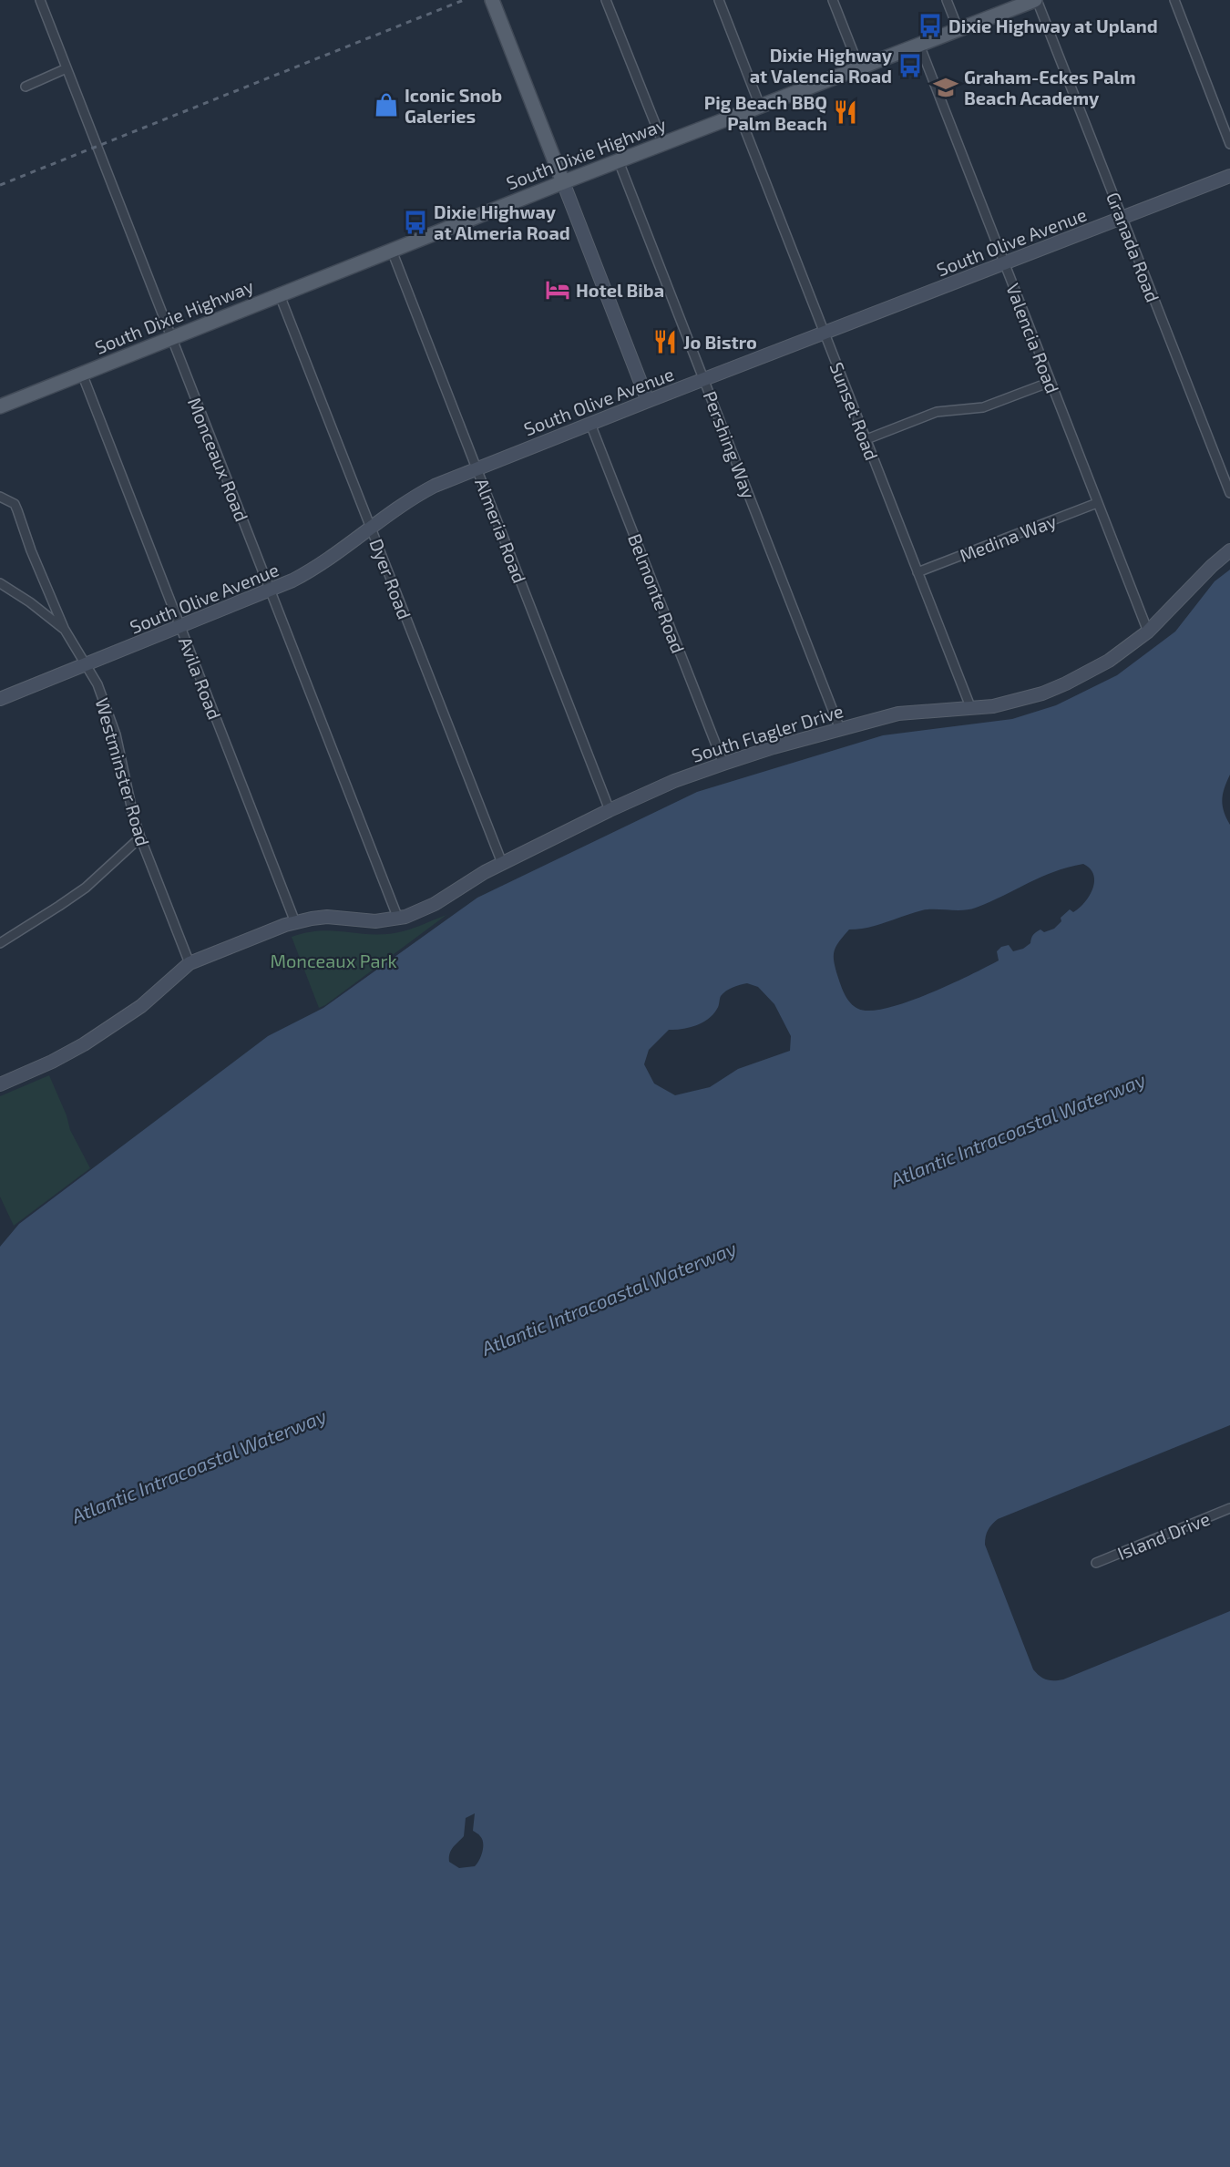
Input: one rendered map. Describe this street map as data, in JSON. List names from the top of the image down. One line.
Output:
{"streets":{"main road":["South Dixie Highway"],"street":["South Olive Avenue","Granada Road","Valencia Road","Sunset Road","Pershing Way","Monceaux Road","Almeria Road","Medina Way","Dyer Road","Belmonte Road","Avila Road","South Flagler Drive","Westminster Road","Island Drive"]},"crossings":[["South Dixie Highway","Granada Road"],["South Dixie Highway","Valencia Road"],["South Dixie Highway","Sunset Road"],["South Dixie Highway","Pershing Way"],["South Dixie Highway","Monceaux Road"],["South Dixie Highway","Almeria Road"],["South Dixie Highway","Dyer Road"],["South Dixie Highway","Avila Road"],["South Olive Avenue","Granada Road"],["South Olive Avenue","Valencia Road"],["South Olive Avenue","Sunset Road"],["South Olive Avenue","Pershing Way"],["South Olive Avenue","Monceaux Road"],["South Olive Avenue","Almeria Road"],["South Olive Avenue","Dyer Road"],["South Olive Avenue","Belmonte Road"],["South Olive Avenue","Avila Road"],["South Olive Avenue","Westminster Road"],["Valencia Road","Medina Way"],["Valencia Road","South Flagler Drive"],["Sunset Road","Medina Way"],["Sunset Road","South Flagler Drive"],["Pershing Way","South Flagler Drive"],["Monceaux Road","South Flagler Drive"],["Almeria Road","South Flagler Drive"],["Dyer Road","South Flagler Drive"],["Belmonte Road","South Flagler Drive"],["Avila Road","South Flagler Drive"],["South Flagler Drive","Westminster Road"]],"water":["Atlantic Intracoastal Waterway"],"parks":["Monceaux Park"],"places":{"bus stop":["Dixie Highway at Upland","Dixie Highway at Valencia Road","Dixie Highway at Almeria Road"],"school or university":["Graham-Eckes Palm Beach Academy"],"shop":["Iconic Snob Galeries"],"restaurant":["Pig Beach BBQ Palm Beach","Jo Bistro"],"hotel":["Hotel Biba"]}}
